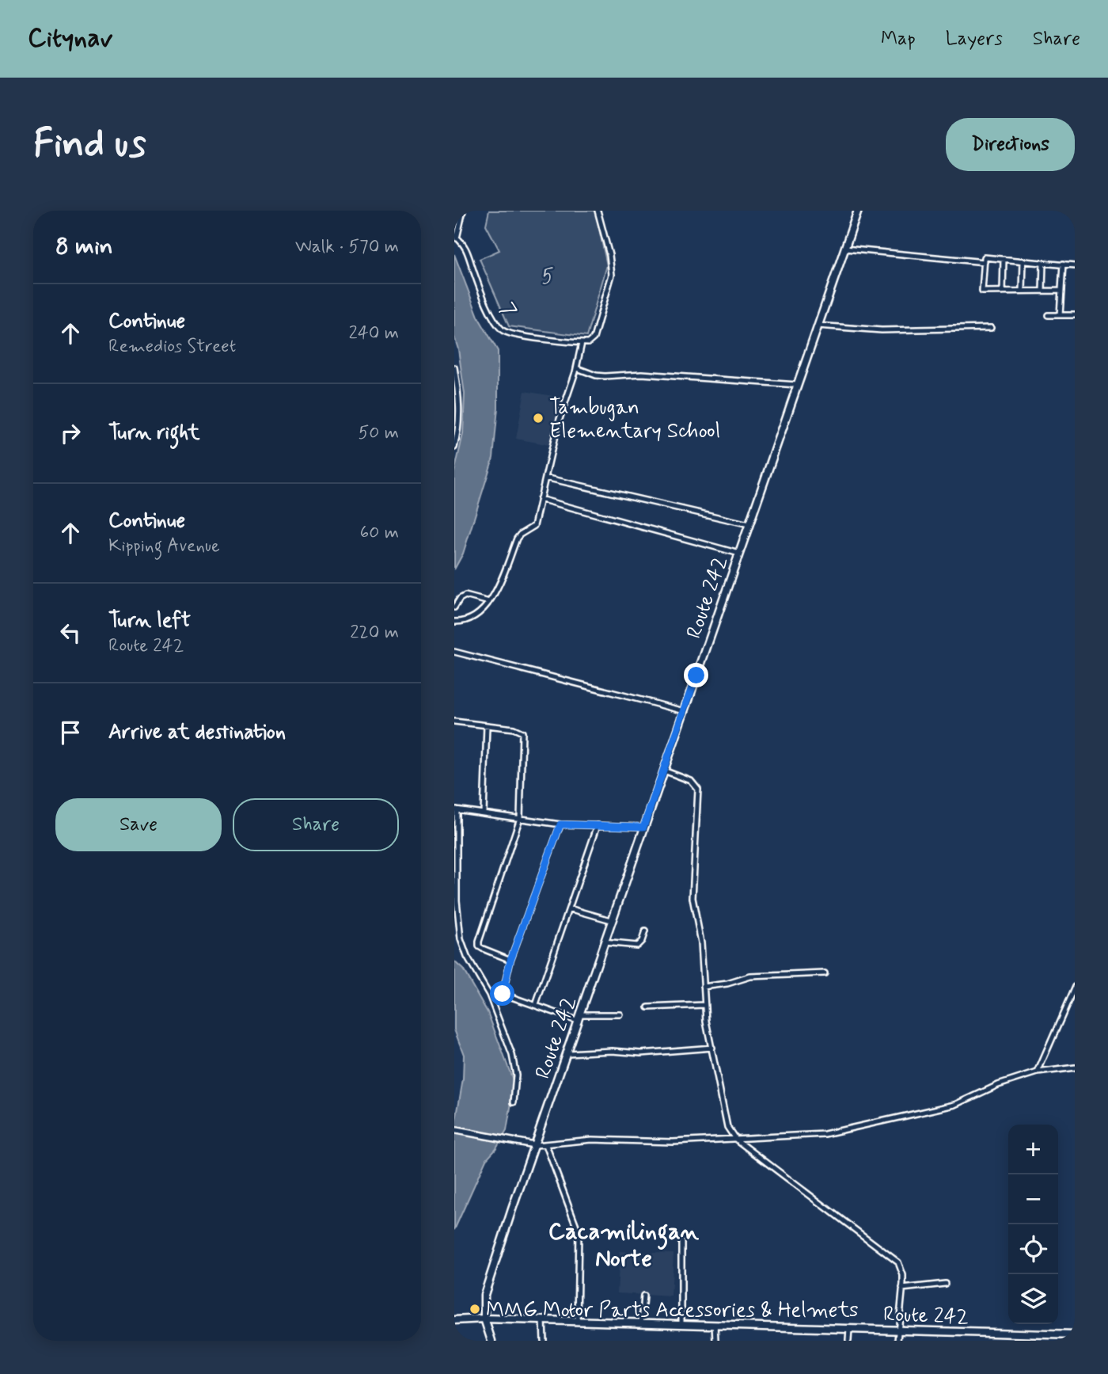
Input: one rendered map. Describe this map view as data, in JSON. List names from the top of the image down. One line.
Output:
{"streets":{"main road":["Route 242"],"street":["7"]},"districts":["Cacamilingan Norte"],"parks":["5"],"places":["Tambugan Elementary School","MMG Motor Parts Accessories & Helmets"],"page":{"header":"Citynav","nav":["Map","Layers","Share"],"buttons":["Directions",["Save","Share"]],"title":"Find us","heading":["8 min","Walk · 570 m"],"list":[["Continue","Remedios Street","240 m"],["Turn right","50 m"],["Continue","Kipping Avenue","60 m"],["Turn left","Route 242","220 m"],"Arrive at destination"],"map_buttons":["+","−"]}}
